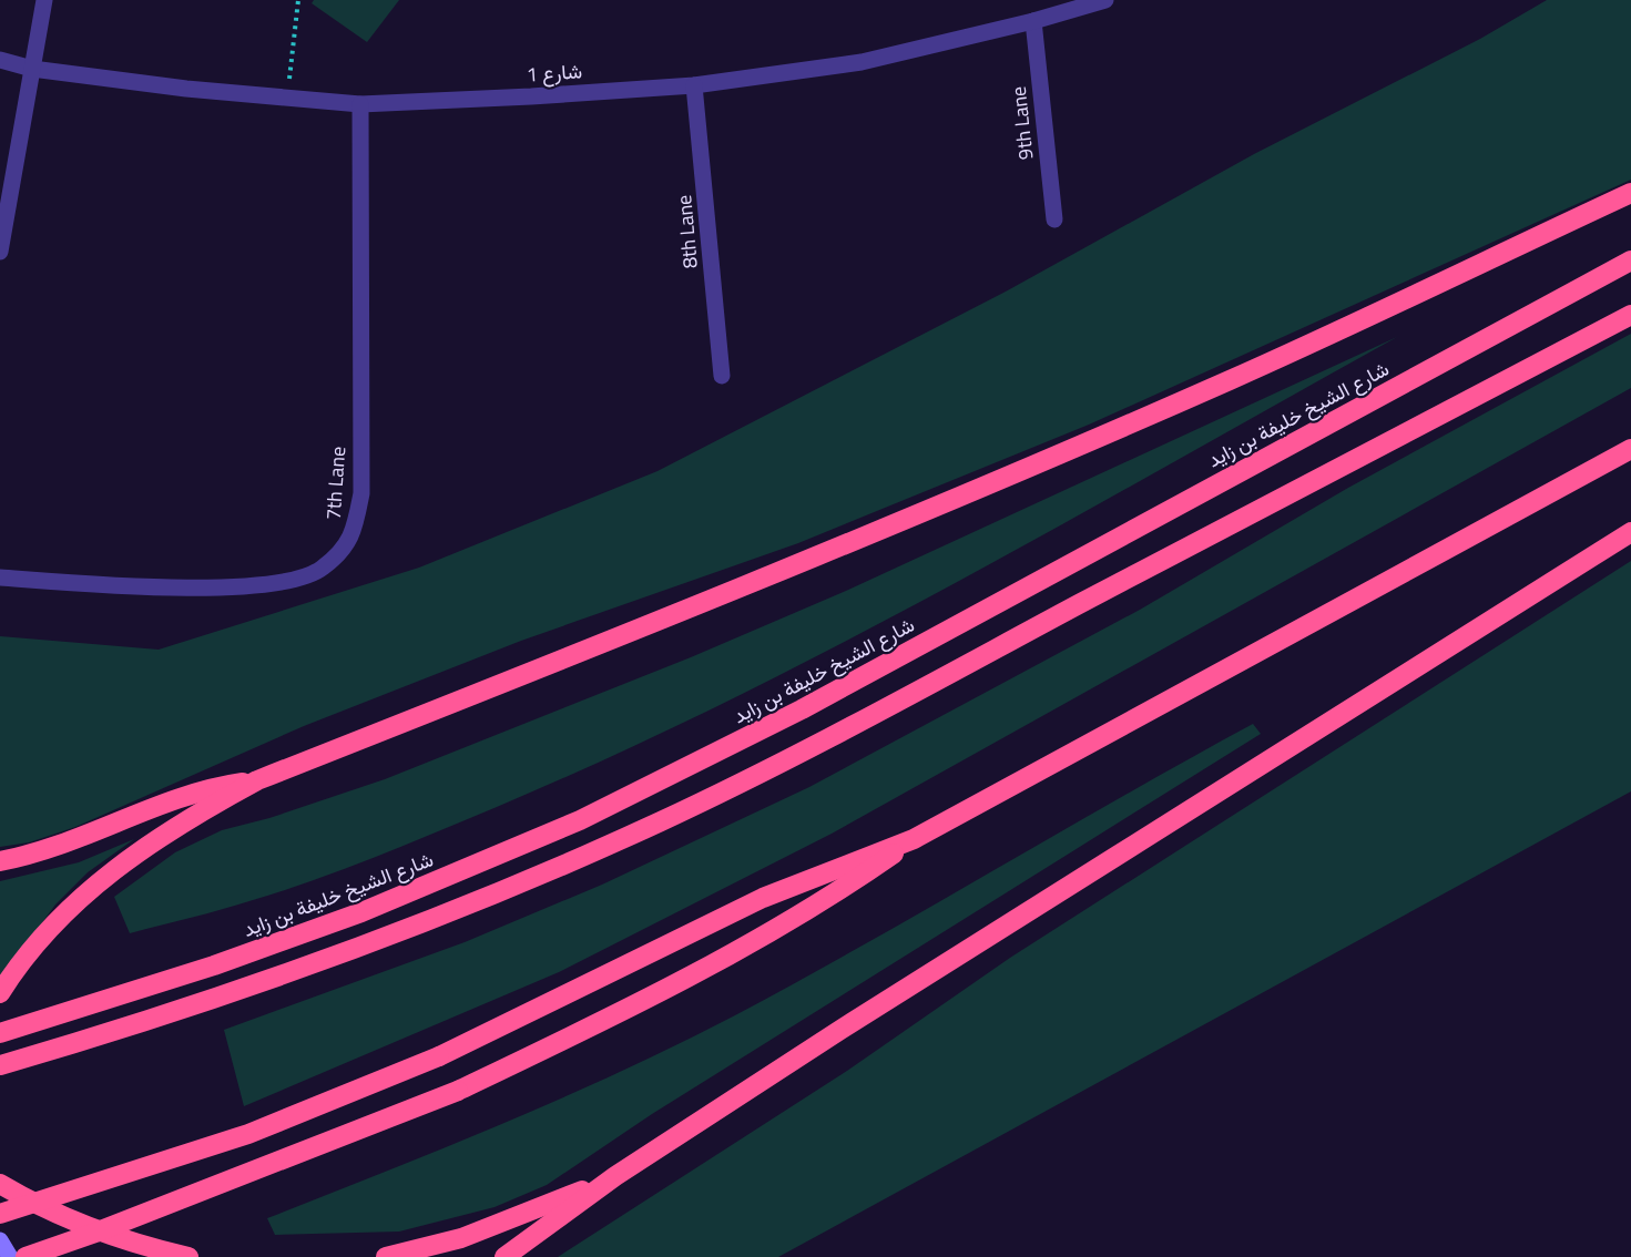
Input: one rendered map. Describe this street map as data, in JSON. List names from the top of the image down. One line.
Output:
{"streets":{"highway":["شارع الشيخ خليفة بن زايد"],"street":["شارع 1","9th Lane","8th Lane","7th Lane"]},"crossings":[["شارع 1","9th Lane"],["شارع 1","8th Lane"],["شارع 1","7th Lane"]]}
